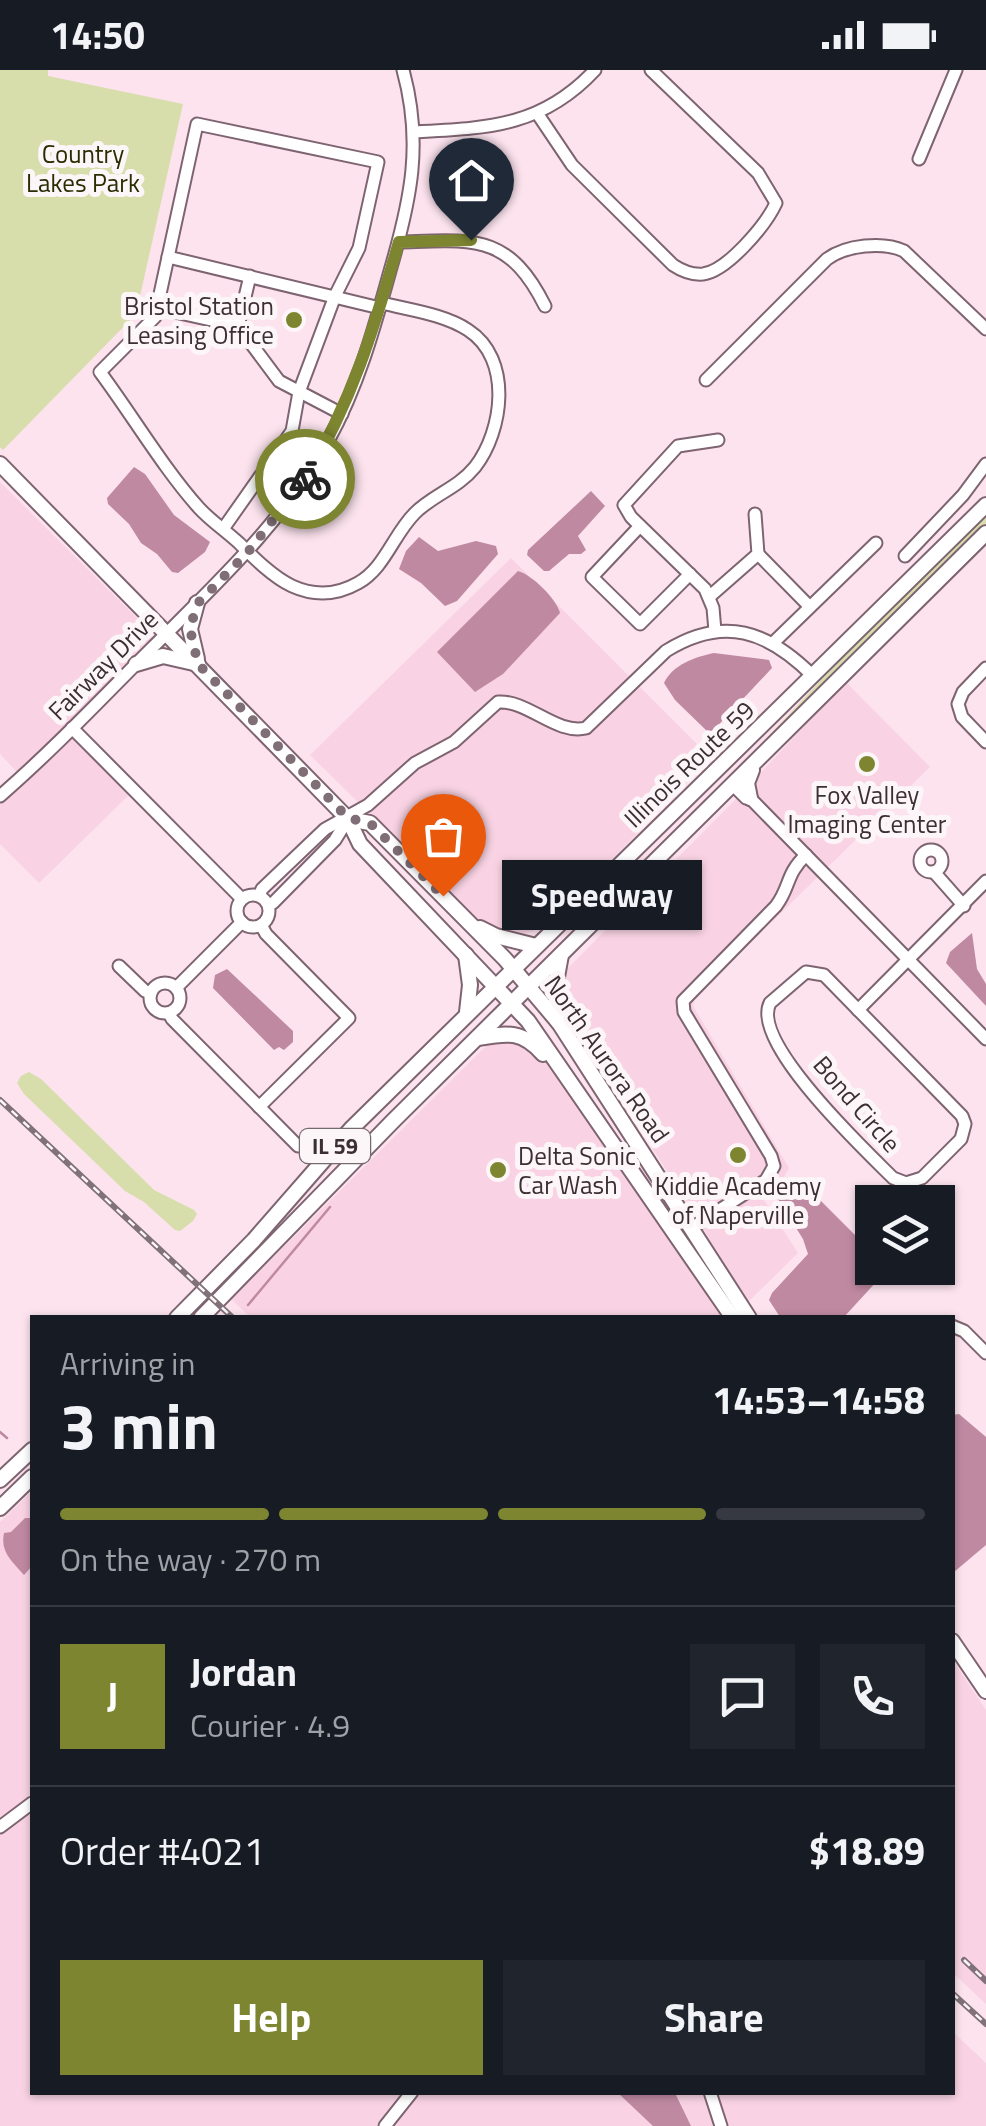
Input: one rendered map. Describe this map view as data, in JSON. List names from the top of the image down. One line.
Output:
{"streets":{"main road":["Illinois Route 59","North Aurora Road","IL 59"],"street":["Fairway Drive","Bond Circle"]},"crossings":[["Fairway Drive","North Aurora Road"],["Illinois Route 59","North Aurora Road"]],"parks":["Country Lakes Park"],"places":["Bristol Station Leasing Office","Fox Valley Imaging Center","Speedway","Kiddie Academy of Naperville","Delta Sonic Car Wash"],"page":{"status":"14:50","bubble":"Speedway","heading":["3 min","Arriving in","14:53–14:58"],"panel":["Jordan","Courier · 4.9","Order #4021","$18.89"],"bar":"On the way · 270 m","round":"J","buttons":["Help","Share"]}}
